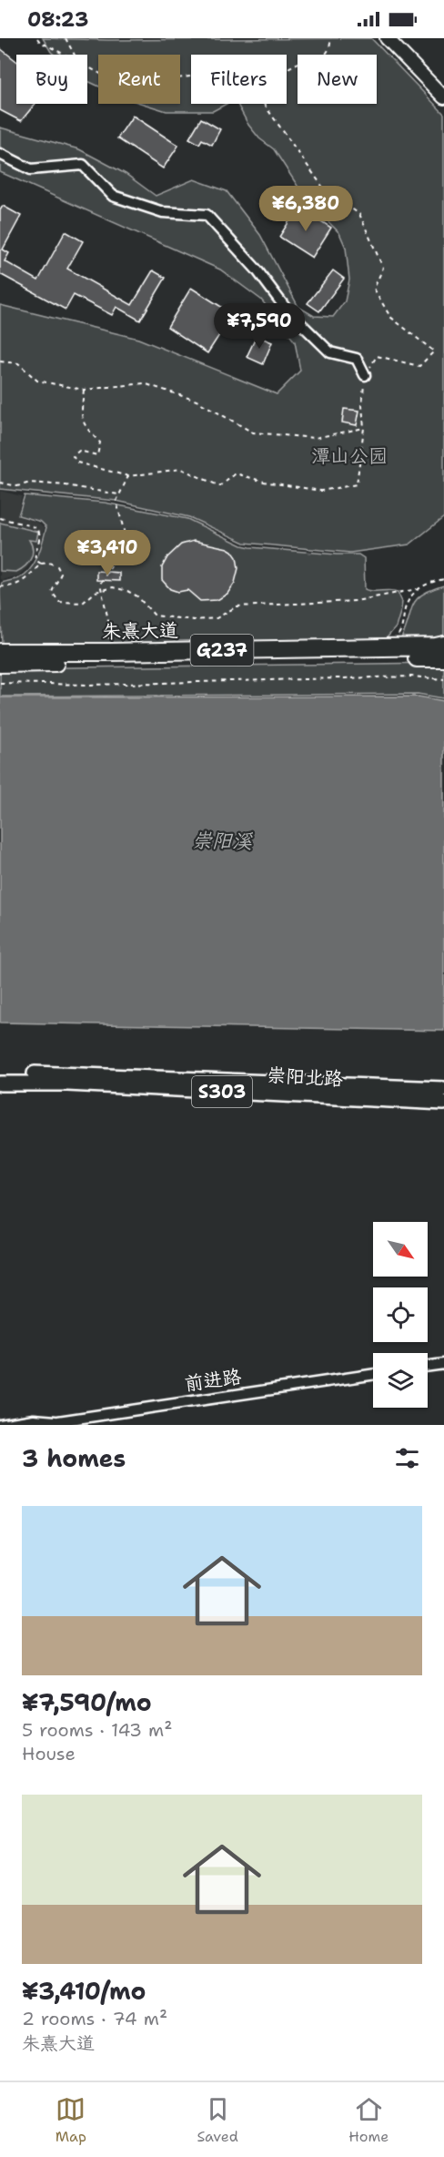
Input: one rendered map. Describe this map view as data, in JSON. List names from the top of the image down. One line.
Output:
{"streets":{"highway":["朱熹大道","G237"],"main road":["崇阳北路","S303"],"street":["前进路"]},"water":["崇阳溪"],"parks":["潭山公园"],"north":"bottom right","page":{"status":"08:23","chip":["Buy","Rent","Filters","New"],"price":["¥6,380","¥7,590","¥3,410"],"heading":"3 homes","list":[{"name":"¥7,590/mo","note":"5 rooms · 143 m² · House"},{"name":"¥3,410/mo","note":"2 rooms · 74 m² · 朱熹大道"}],"tabs":["Map","Saved","Home"]}}
